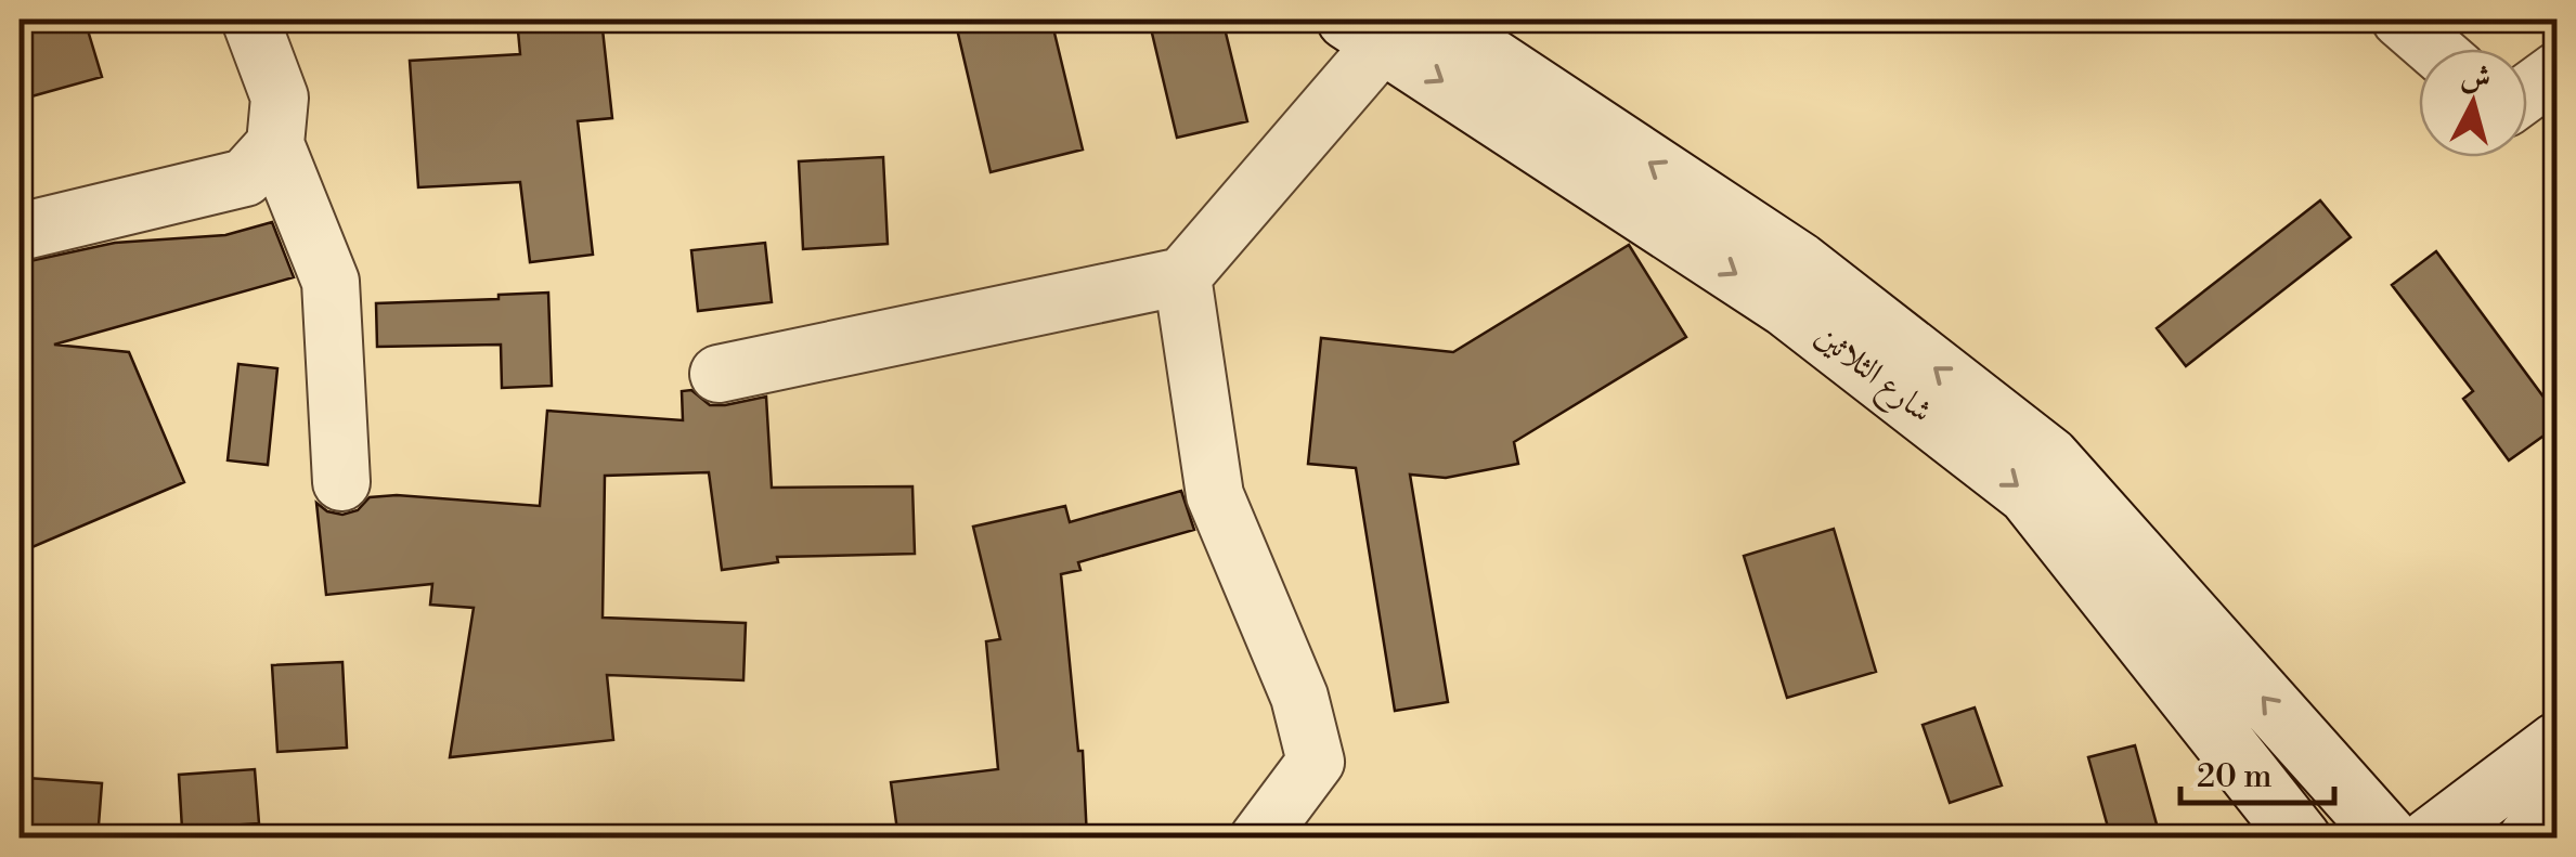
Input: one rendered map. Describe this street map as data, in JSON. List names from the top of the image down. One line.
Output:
{"streets":{"main road":["شارع الثلاثين"]},"scale_bar":"20 m","north":"top"}
